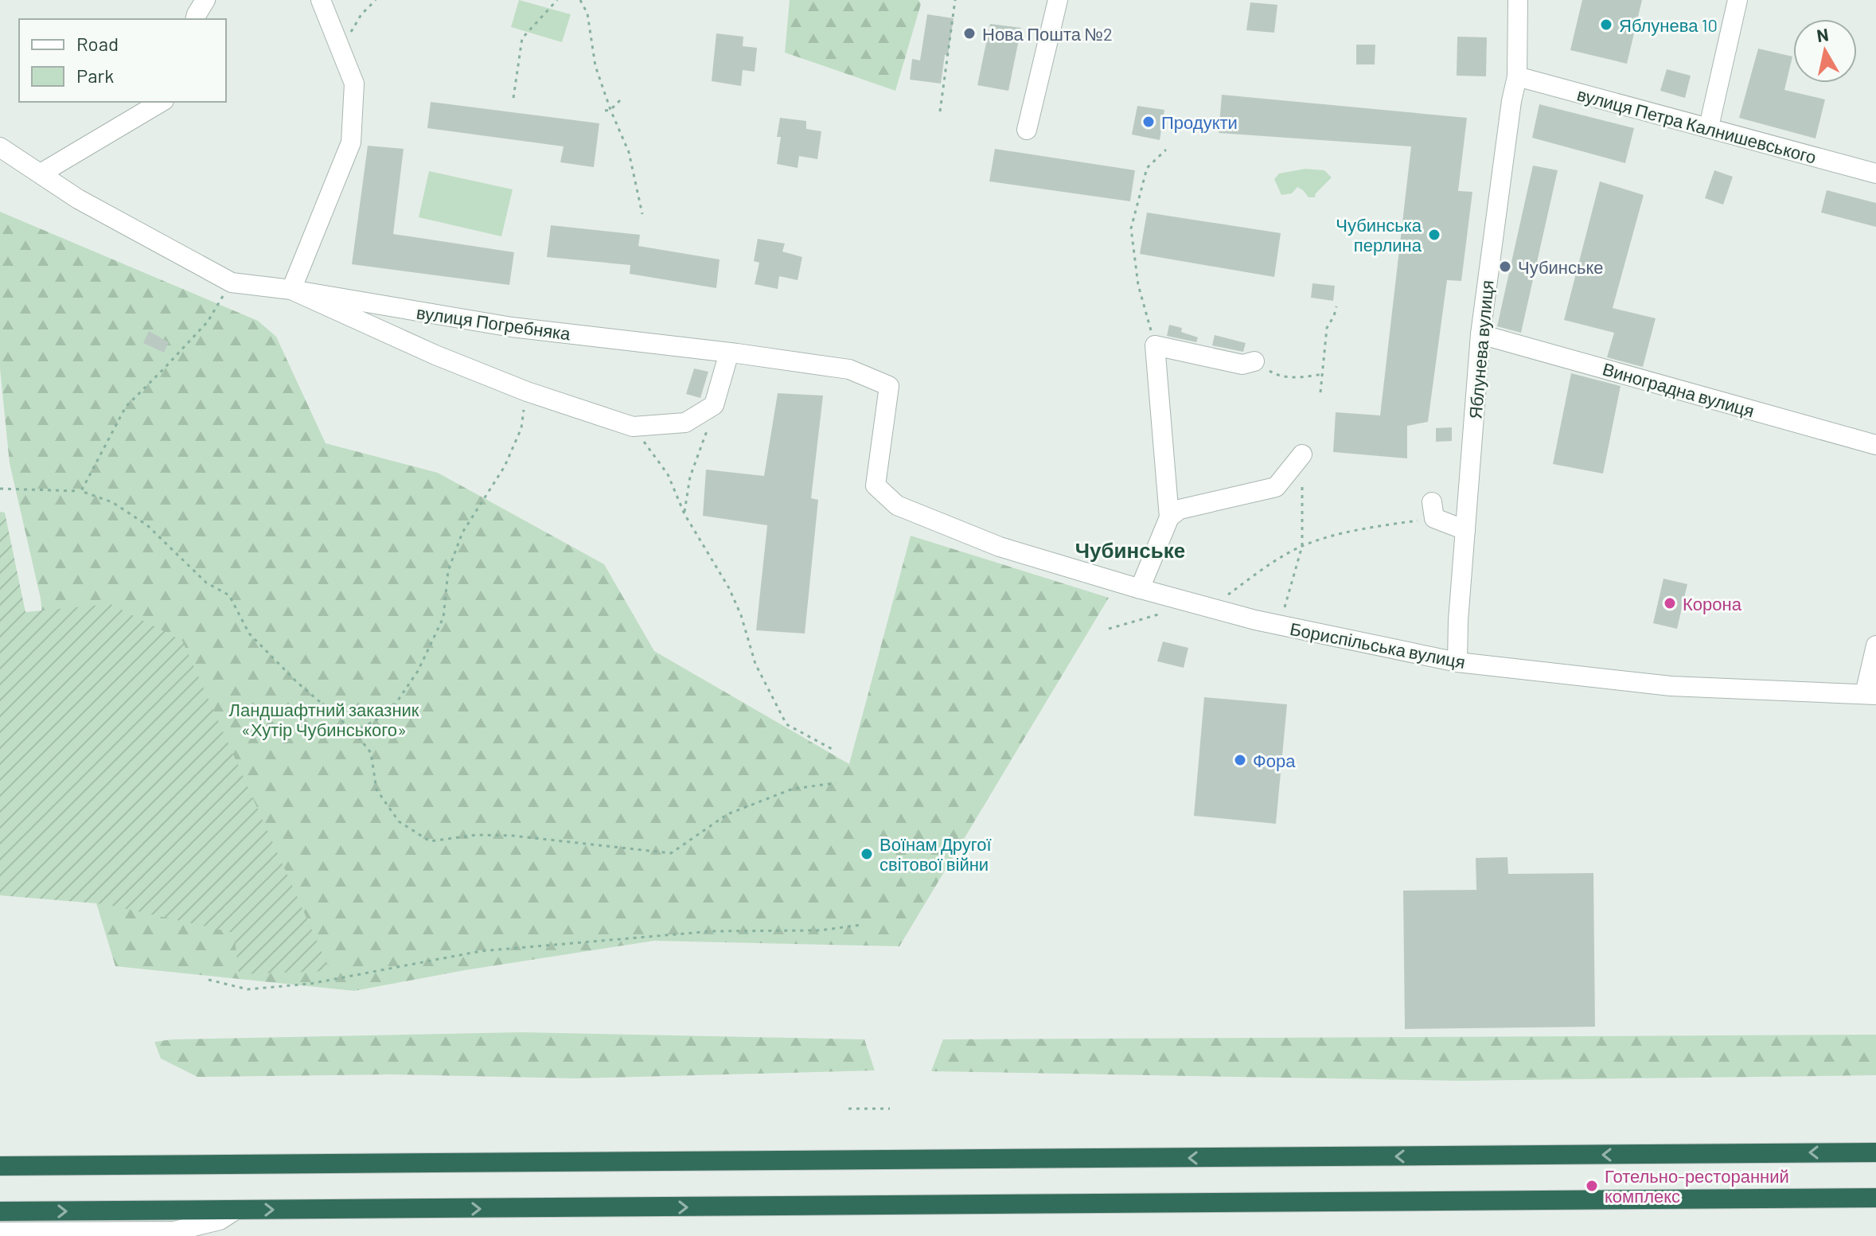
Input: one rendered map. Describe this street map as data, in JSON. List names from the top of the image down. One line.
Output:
{"streets":{"street":["вулиця Петра Калнишевського","вулиця Погребняка","Яблунева вулиця","Виноградна вулиця","Бориспільська вулиця"]},"crossings":[["вулиця Петра Калнишевського","Яблунева вулиця"],["вулиця Погребняка","Бориспільська вулиця"],["Яблунева вулиця","Виноградна вулиця"],["Яблунева вулиця","Бориспільська вулиця"]],"districts":["Чубинське"],"parks":["Ландшафтний заказник «Хутір Чубинського»"],"places":["Яблунева 10","Нова Пошта №2","Продукти","Чубинська перлина","Чубинське","Корона","Фора","Воїнам Другої світової війни","Готельно-ресторанний комплекс"],"legend":["Road","Park"],"north":"top"}
